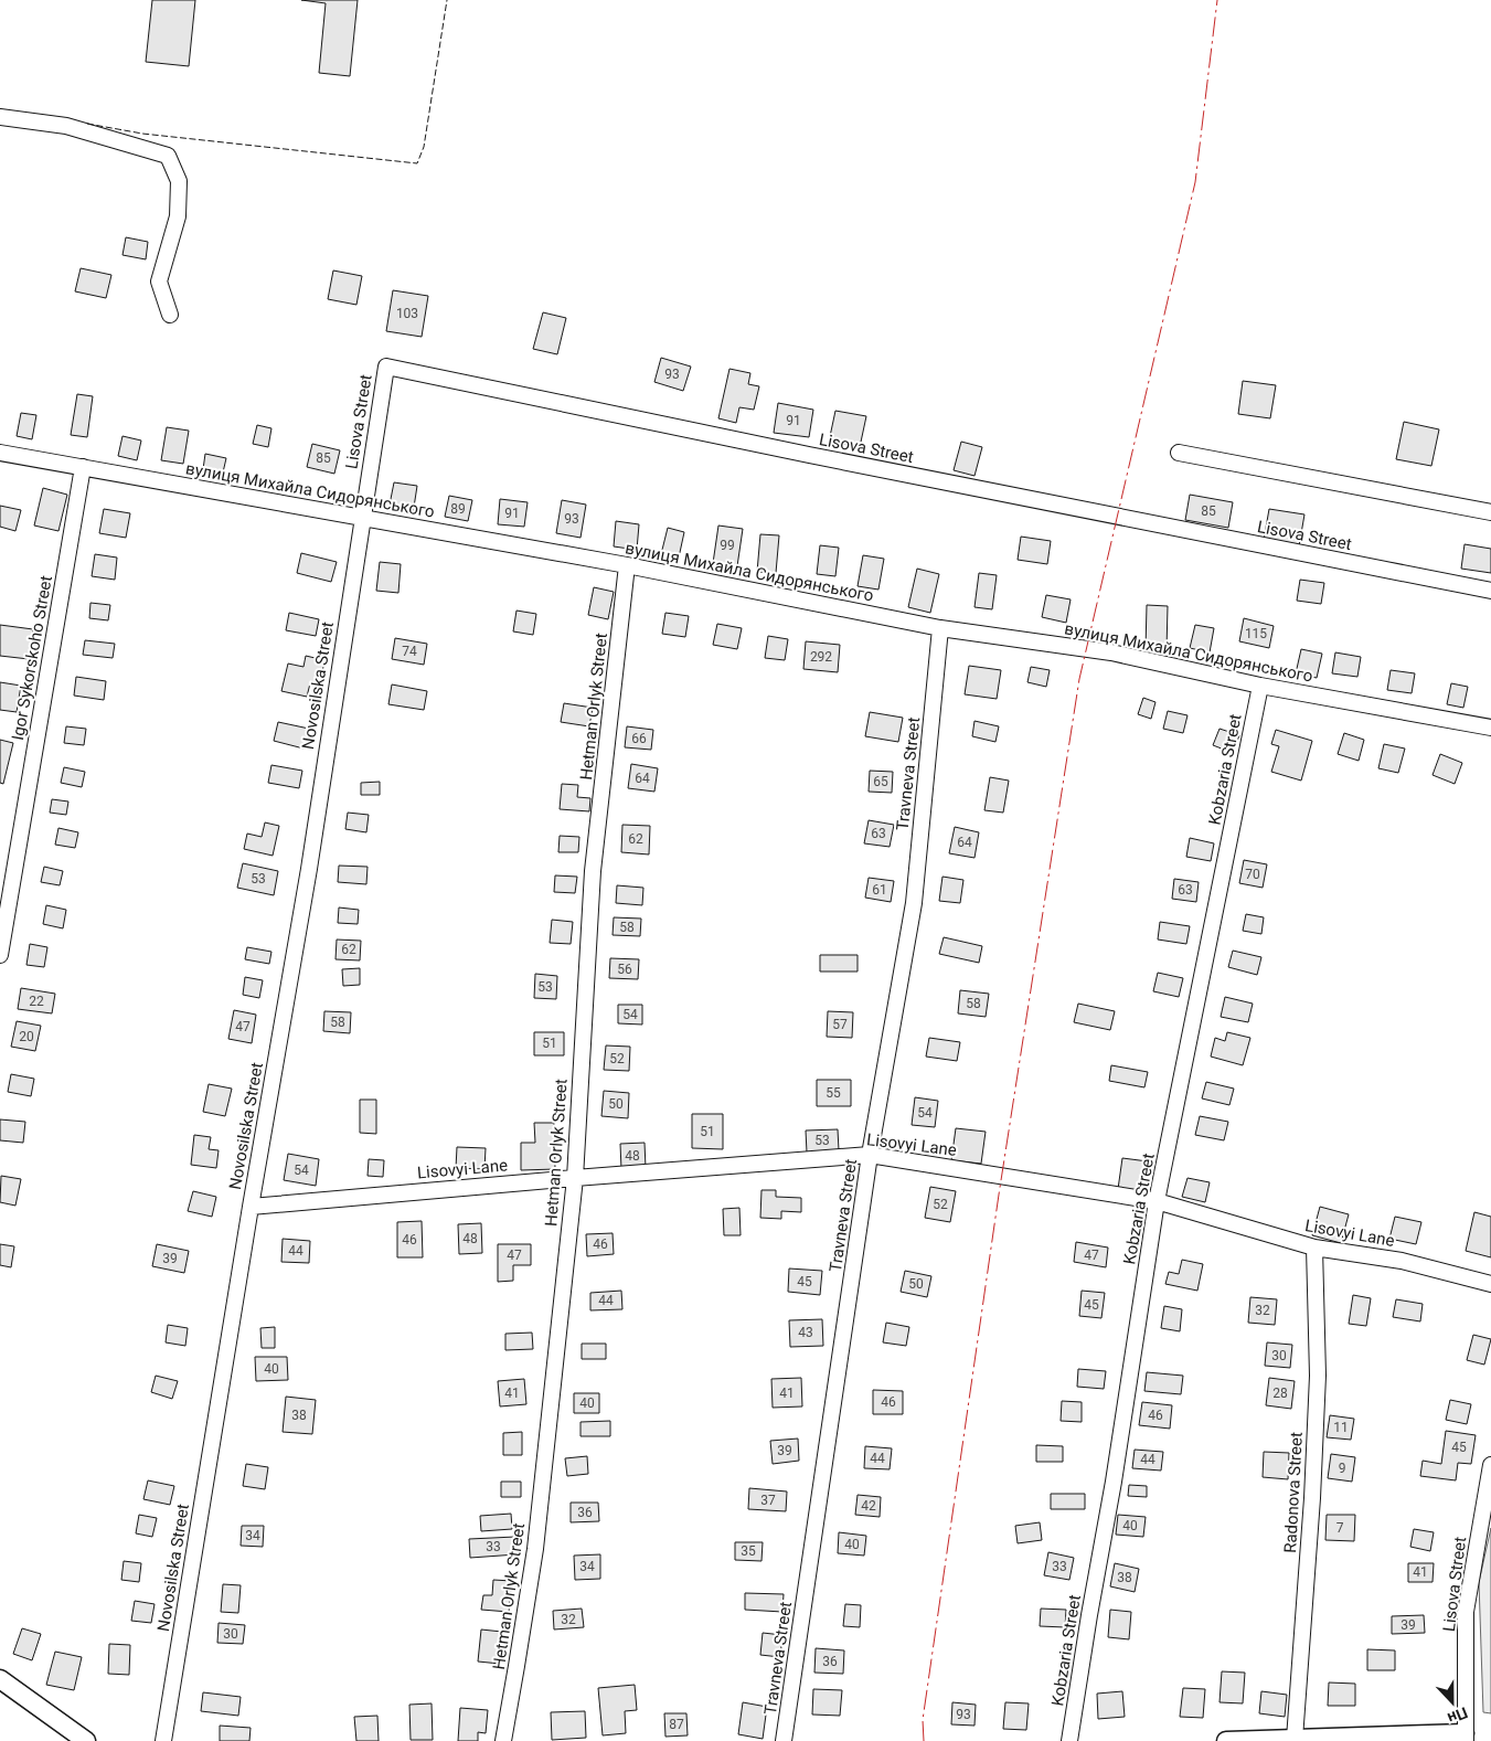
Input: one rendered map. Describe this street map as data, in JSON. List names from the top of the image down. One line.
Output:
{"streets":{"street":["Lisova Street","вулиця Михайла Сидорянського","Igor Sykorskoho Street","Novosilska Street","Hetman Orlyk Street","Kobzaria Street","Travneva Street","Lisovyi Lane","Radonova Street"]},"crossings":[["Lisova Street","вулиця Михайла Сидорянського"],["Lisova Street","Novosilska Street"],["вулиця Михайла Сидорянського","Igor Sykorskoho Street"],["вулиця Михайла Сидорянського","Novosilska Street"],["вулиця Михайла Сидорянського","Hetman Orlyk Street"],["вулиця Михайла Сидорянського","Kobzaria Street"],["вулиця Михайла Сидорянського","Travneva Street"],["Novosilska Street","Lisovyi Lane"],["Hetman Orlyk Street","Lisovyi Lane"],["Kobzaria Street","Lisovyi Lane"],["Travneva Street","Lisovyi Lane"],["Lisovyi Lane","Radonova Street"]],"house_numbers":["103","93","91","85","89","85","91","93","99","115","74","292","66","64","65","63","62","64","70","53","61","63","58","62","56","53","22","58","54","58","57","47","20","51","52","55","50","54","51","53","48","54","52","48","46","46","44","47","47","39","45","50","44","45","32","43","30","40","41","41","28","46","40","38","46","11","45","39","44","44","9","37","42","36","40","7","34","40","33","35","34","33","41","38","32","39","30","36","93","87"],"north":"bottom"}
